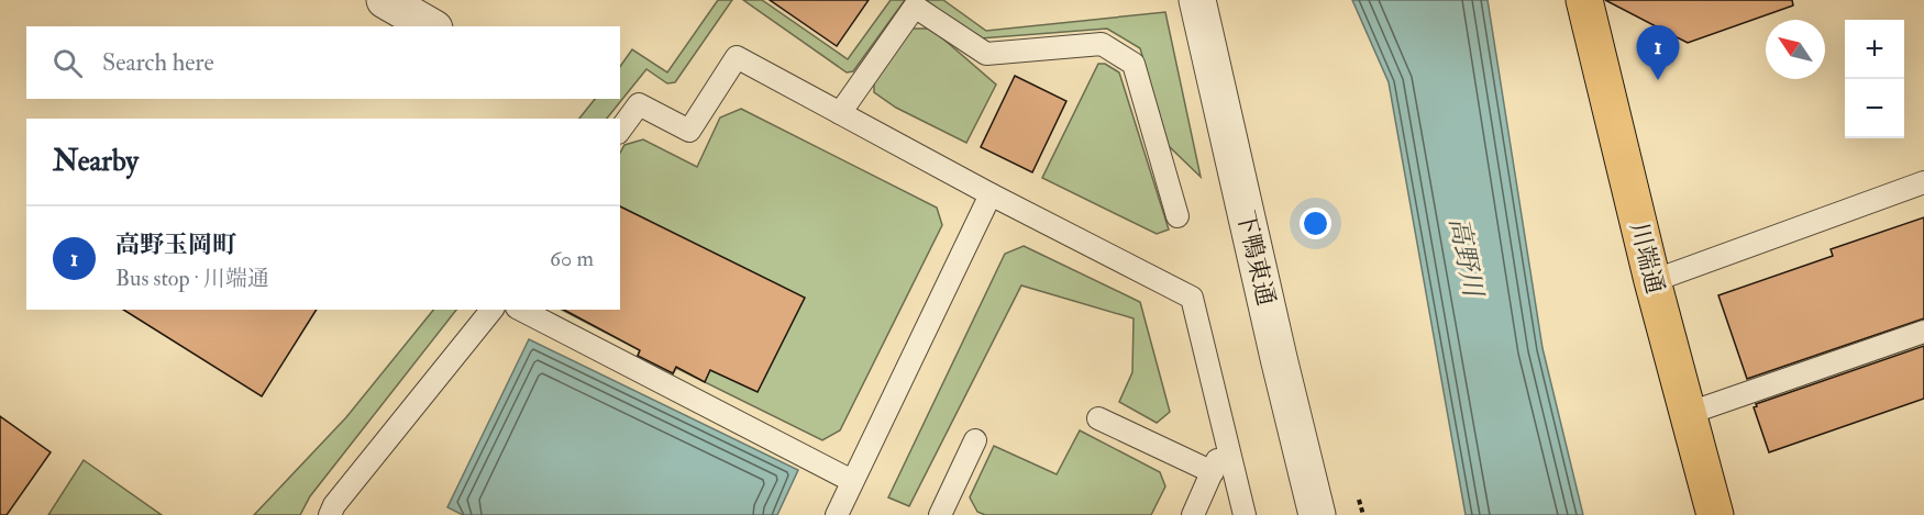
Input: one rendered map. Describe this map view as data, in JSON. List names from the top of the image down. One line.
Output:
{"streets":{"highway":["川端通"],"street":["下鴨東通"]},"water":["高野川"],"north":"top left","page":{"map_buttons":["+","−"],"pins":"1","search":"Search here","heading":"Nearby","list":[{"mark":"1","name":"高野玉岡町","note":"Bus stop · 川端通","value":"60 m"}]}}
